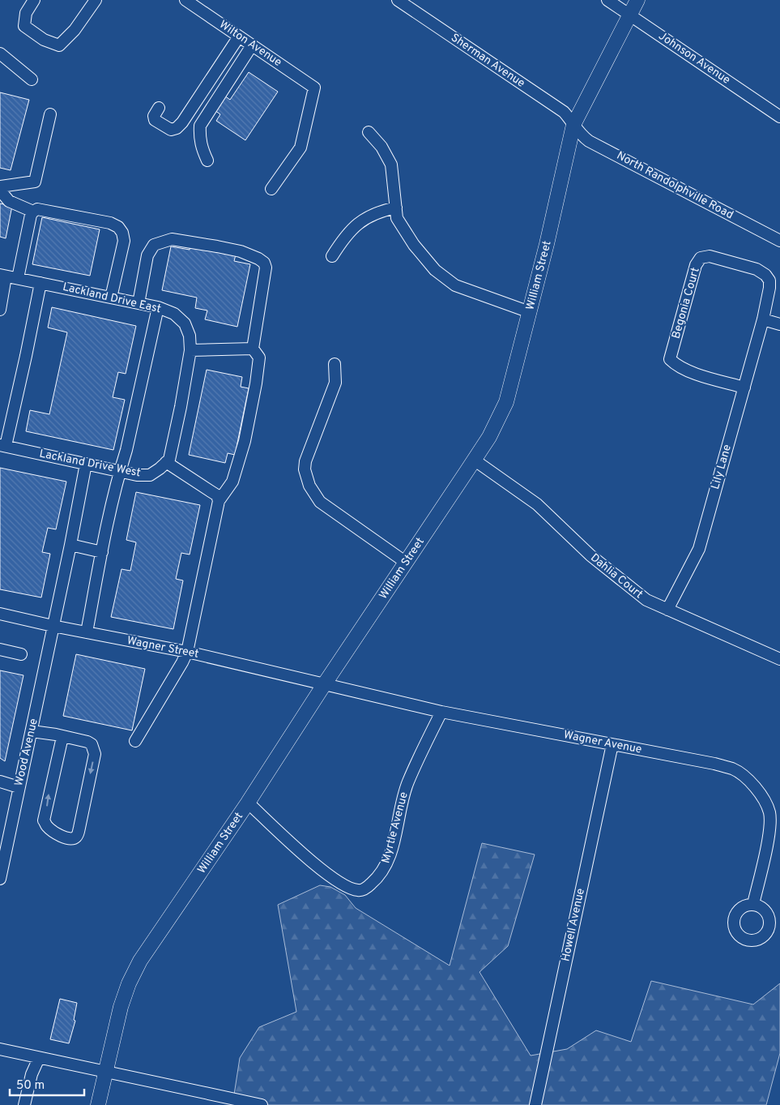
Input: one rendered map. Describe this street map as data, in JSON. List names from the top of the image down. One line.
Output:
{"streets":{"main road":["William Street"],"street":["Wilton Avenue","Johnson Avenue","Sherman Avenue","North Randolphville Road","Lackland Drive East","Begonia Court","Lackland Drive West","Lily Lane","Dahlia Court","Wagner Street","Wagner Avenue","Wood Avenue","Myrtle Avenue","Howell Avenue"]},"crossings":[["Johnson Avenue","William Street"],["Sherman Avenue","North Randolphville Road"],["Sherman Avenue","William Street"],["North Randolphville Road","William Street"],["William Street","Dahlia Court"],["William Street","Wagner Street"],["William Street","Wagner Avenue"],["William Street","Myrtle Avenue"],["Lackland Drive East","Lackland Drive West"],["Begonia Court","Lily Lane"],["Lackland Drive West","Wood Avenue"],["Lily Lane","Dahlia Court"],["Wagner Street","Wagner Avenue"],["Wagner Street","Wood Avenue"],["Wagner Avenue","Myrtle Avenue"],["Wagner Avenue","Howell Avenue"]],"scale_bar":"50 m"}
